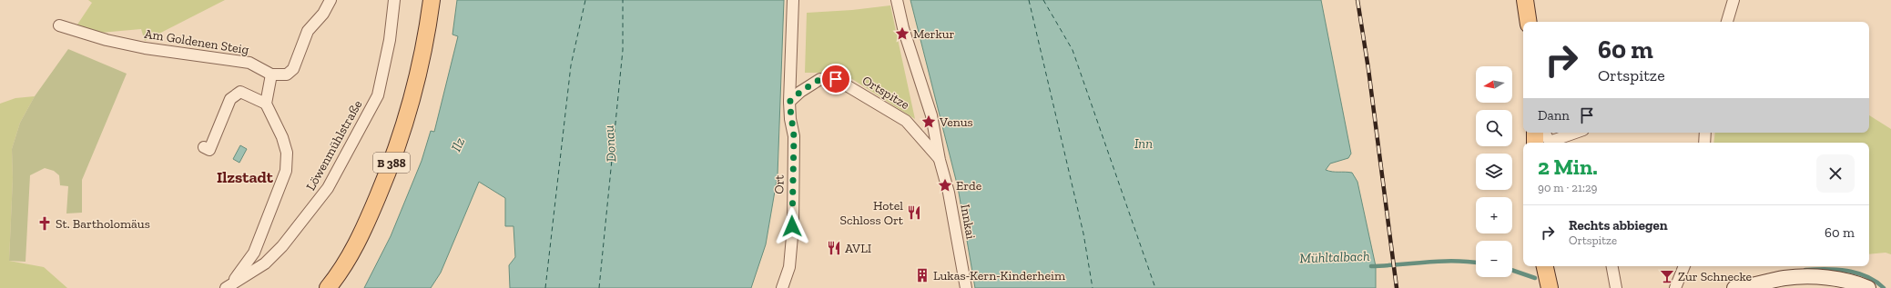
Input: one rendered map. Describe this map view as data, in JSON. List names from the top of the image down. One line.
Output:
{"streets":{"main road":["B 388"],"street":["Am Goldenen Steig","Ortspitze","Löwenmühlstraße","Ort","Innkai"]},"crossings":[["Ortspitze","Ort"],["Ortspitze","Innkai"]],"districts":["Ilzstadt"],"water":["Donau","Inn","Ilz","Mühltalbach"],"places":{"place":["Merkur","Venus","Erde"],"restaurant":["Hotel Schloss Ort","AVLI"],"church":["St. Bartholomäus"],"building":["Lukas-Kern-Kinderheim"],"bar":["Zur Schnecke"]},"north":"left","page":{"turn":["60 m","Ortspitze"],"map_buttons":["+","−"],"then":"Dann","heading":["2 Min.","90 m · 21:29"],"list":[{"name":"Rechts abbiegen","note":"Ortspitze","value":"60 m"}]}}
